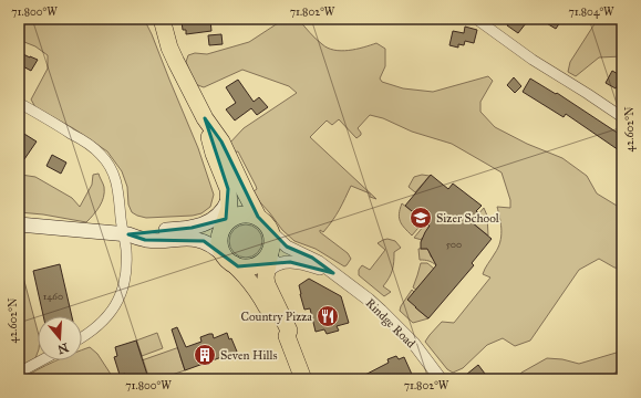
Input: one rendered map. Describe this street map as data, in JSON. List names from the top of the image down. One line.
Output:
{"streets":{"street":["Rindge Road"]},"places":{"school or university":["Sizer School"],"restaurant":["Country Pizza"],"building":["Seven Hills"]},"house_numbers":["500","1460"],"north":"bottom","coordinates":["71.800°W","71.802°W","71.804°W","42.602°N"]}
